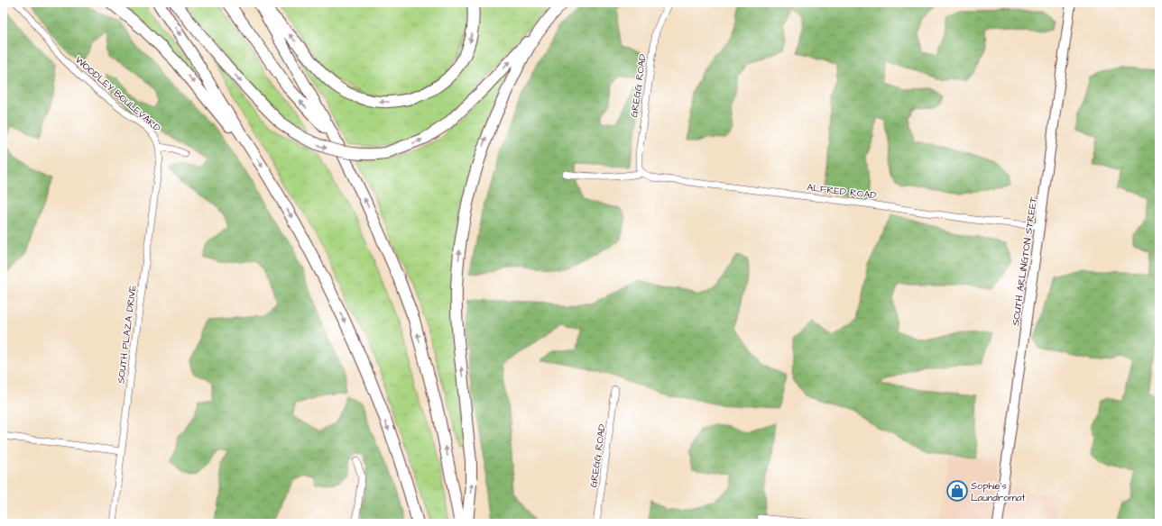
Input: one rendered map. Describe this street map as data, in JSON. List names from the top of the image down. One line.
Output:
{"streets":{"main road":["SOUTH ARLINGTON STREET"],"street":["GREGG ROAD","WOODLEY BOULEVARD","ALFRED ROAD","SOUTH PLAZA DRIVE"]},"crossings":[["GREGG ROAD","ALFRED ROAD"],["WOODLEY BOULEVARD","SOUTH PLAZA DRIVE"],["ALFRED ROAD","SOUTH ARLINGTON STREET"]],"places":{"shop":["Sophie's Laundromat"]}}
